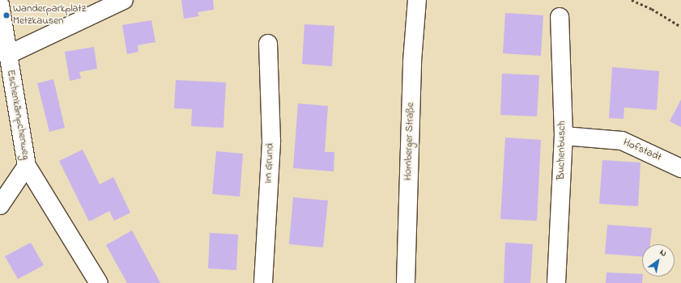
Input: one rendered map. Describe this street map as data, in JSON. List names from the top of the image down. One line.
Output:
{"streets":{"street":["Eschenkämpchenweg","Homberger Straße","Buchenbusch","Hofstadt","Im Grund"]},"crossings":[["Buchenbusch","Hofstadt"]],"places":["Wanderparkplatz Metzkausen"],"north":"top right"}
